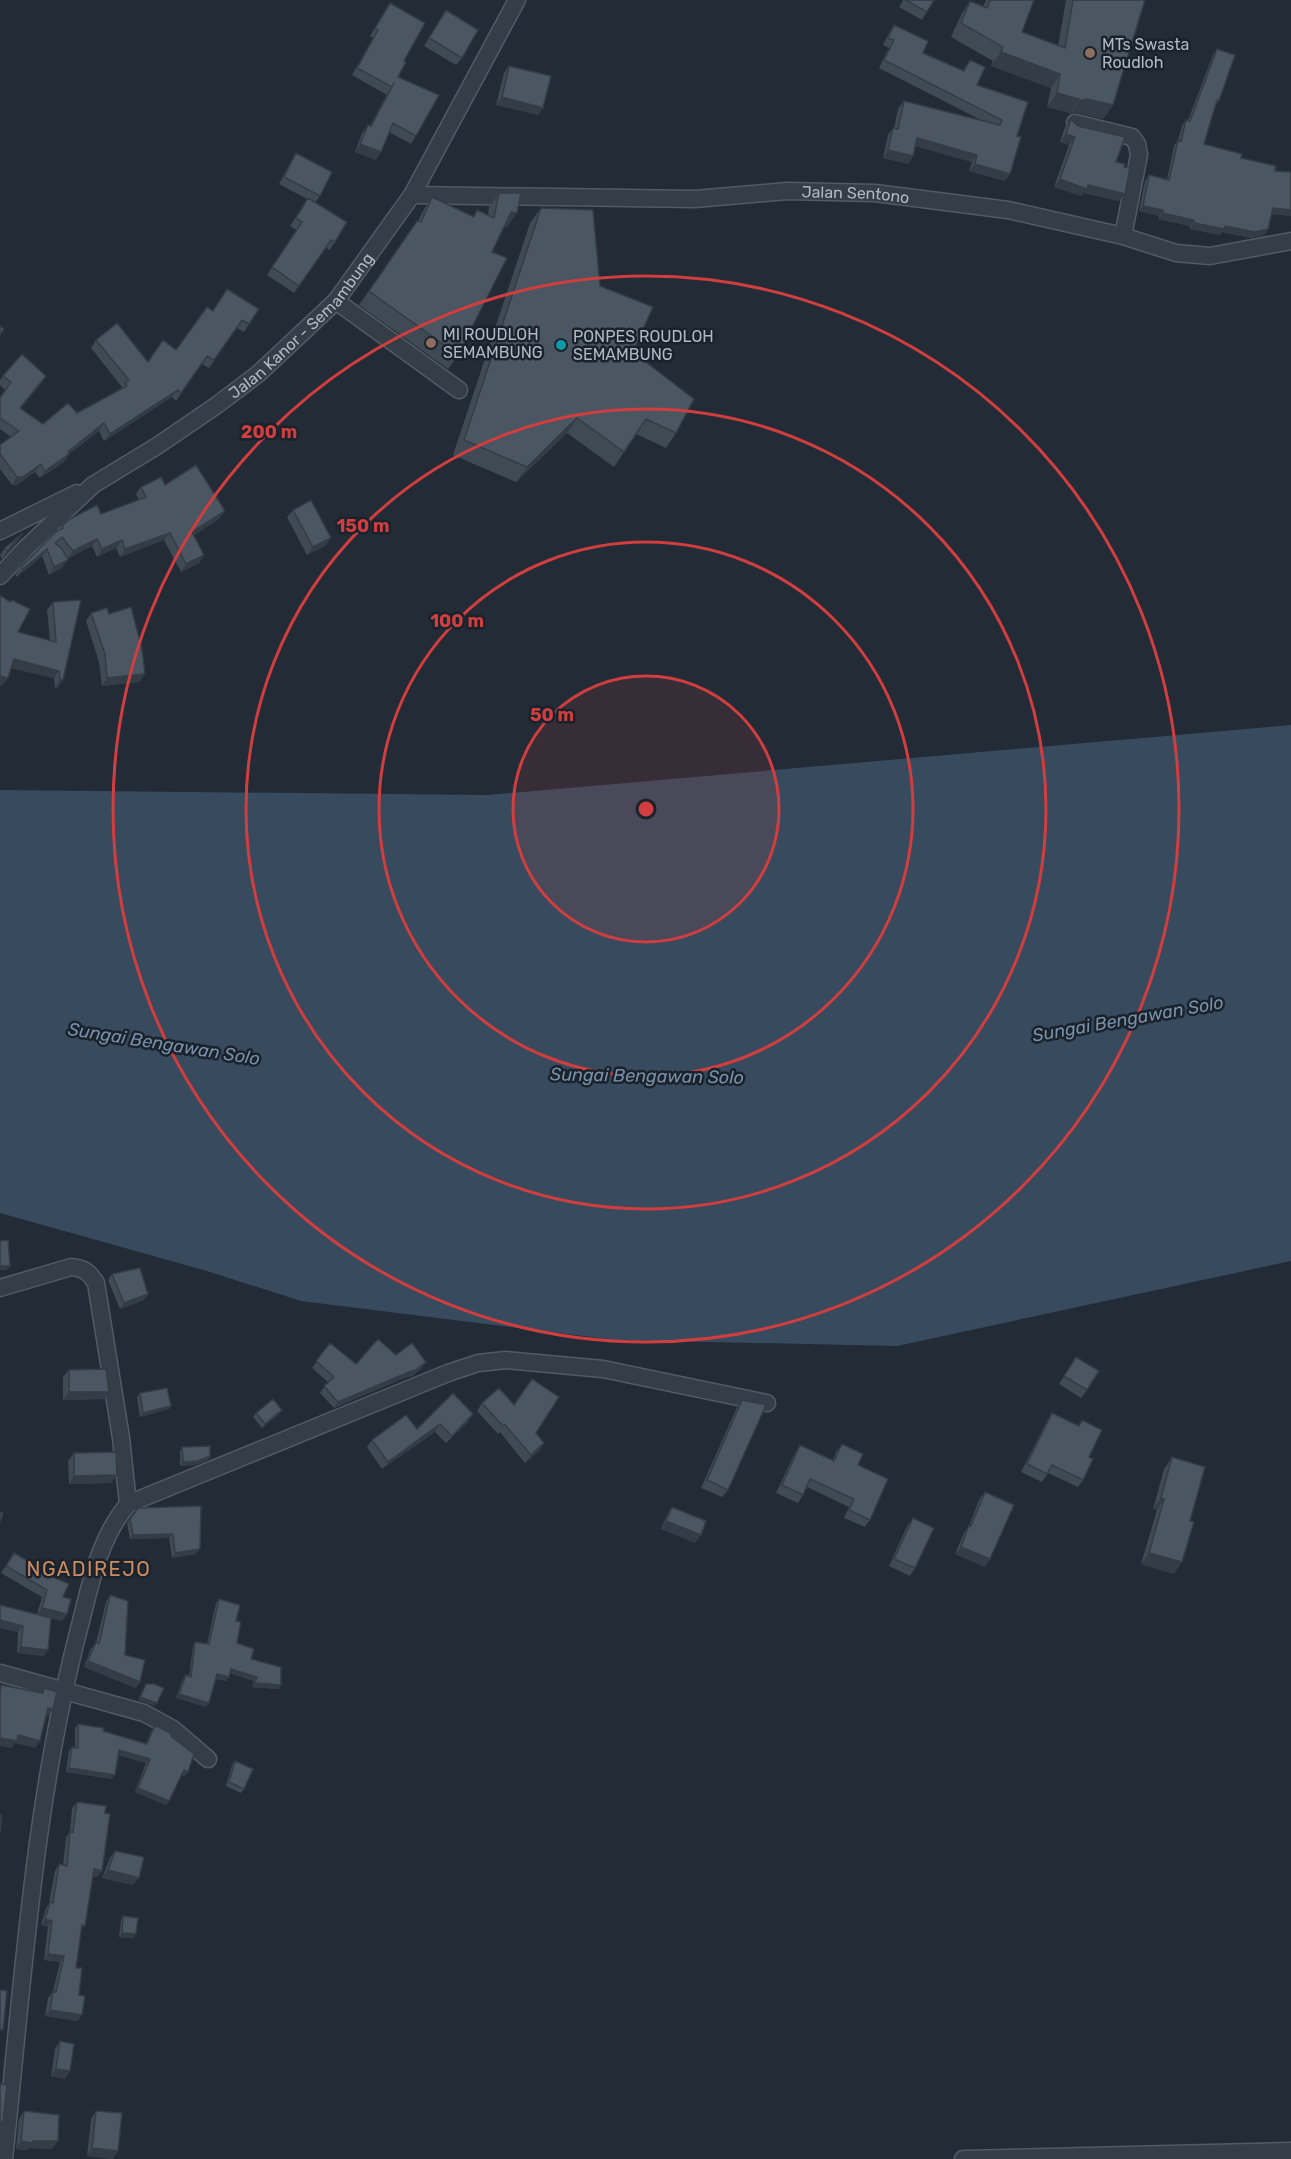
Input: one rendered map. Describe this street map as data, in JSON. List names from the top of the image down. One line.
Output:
{"streets":{"street":["Jalan Sentono","Jalan Kanor - Semambung"]},"crossings":[["Jalan Sentono","Jalan Kanor - Semambung"]],"districts":["NGADIREJO"],"water":["Sungai Bengawan Solo"],"places":["MTs Swasta Roudloh","MI ROUDLOH SEMAMBUNG","PONPES ROUDLOH SEMAMBUNG"],"rings":["200 m","150 m","100 m","50 m"]}
